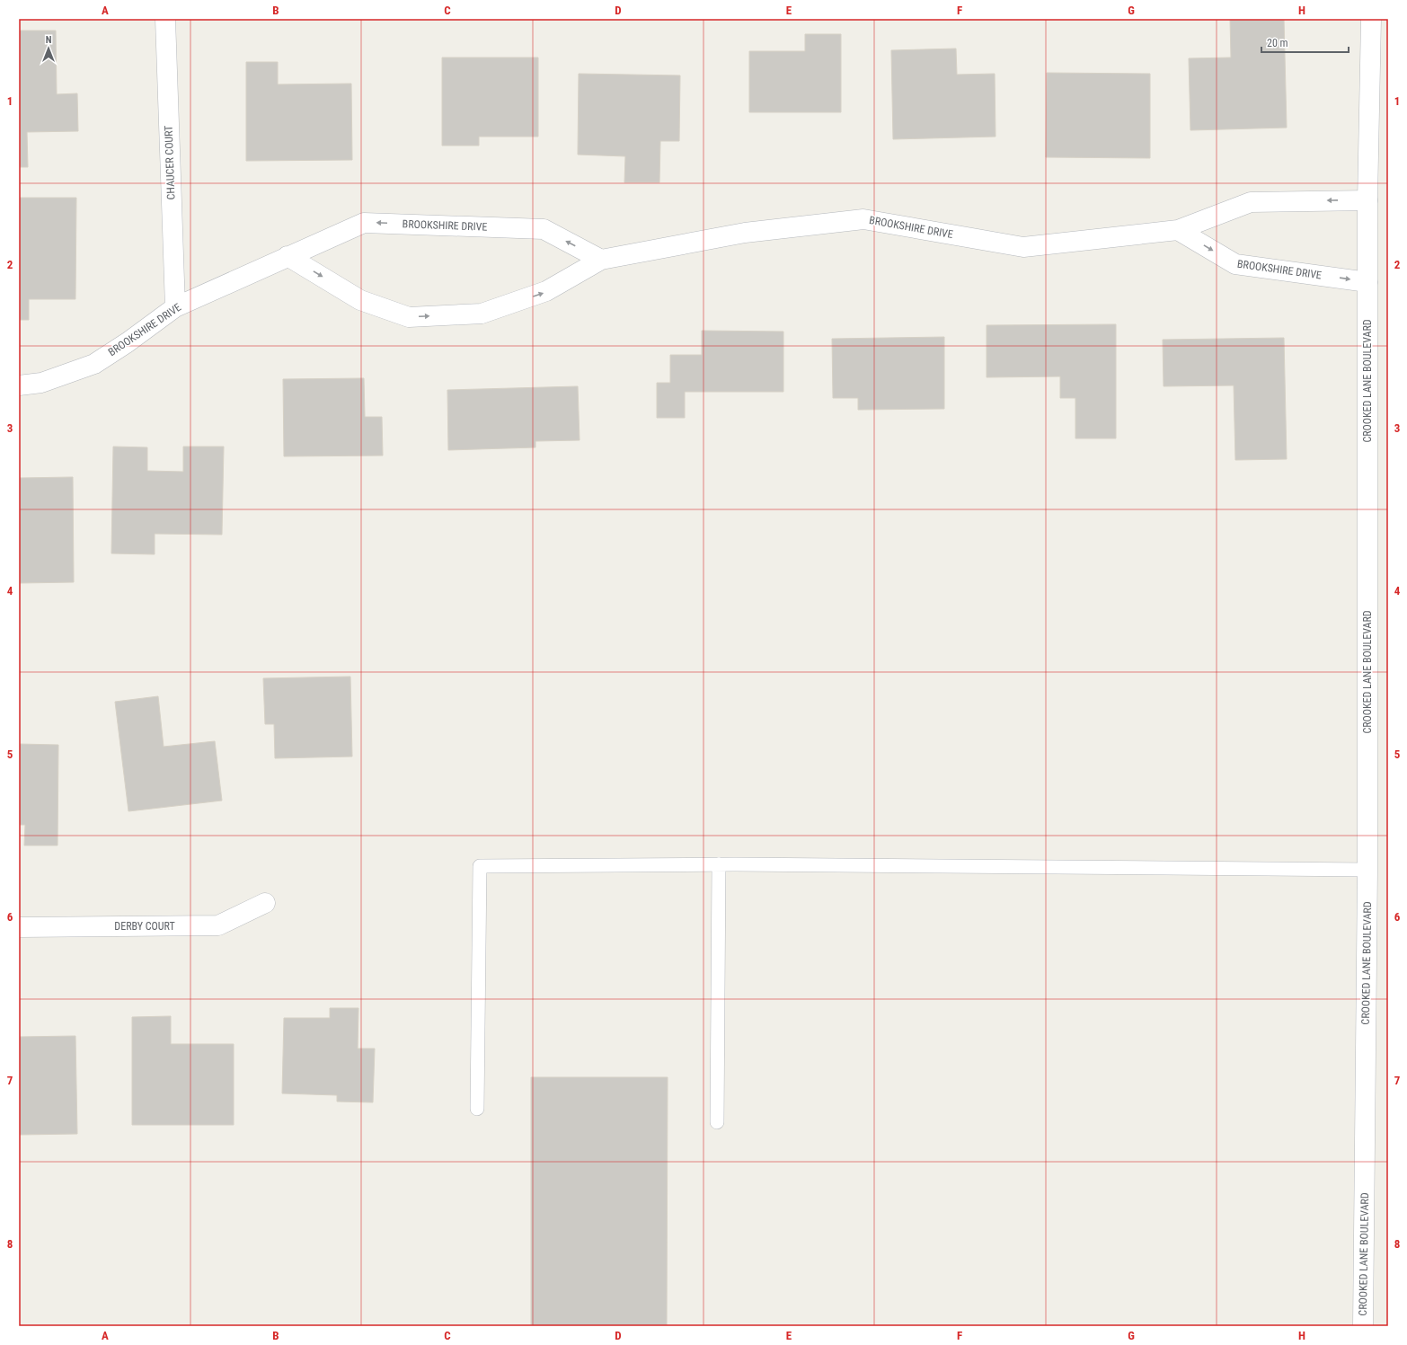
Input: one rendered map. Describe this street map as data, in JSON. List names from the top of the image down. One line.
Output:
{"streets":{"street":["CHAUCER COURT","BROOKSHIRE DRIVE","CROOKED LANE BOULEVARD","DERBY COURT"]},"crossings":[["CHAUCER COURT","BROOKSHIRE DRIVE"],["BROOKSHIRE DRIVE","CROOKED LANE BOULEVARD"]],"scale_bar":"20 m","north":"top","grid":{"columns":["A","B","C","D","E","F","G","H"],"rows":["1","2","3","4","5","6","7","8"]}}
